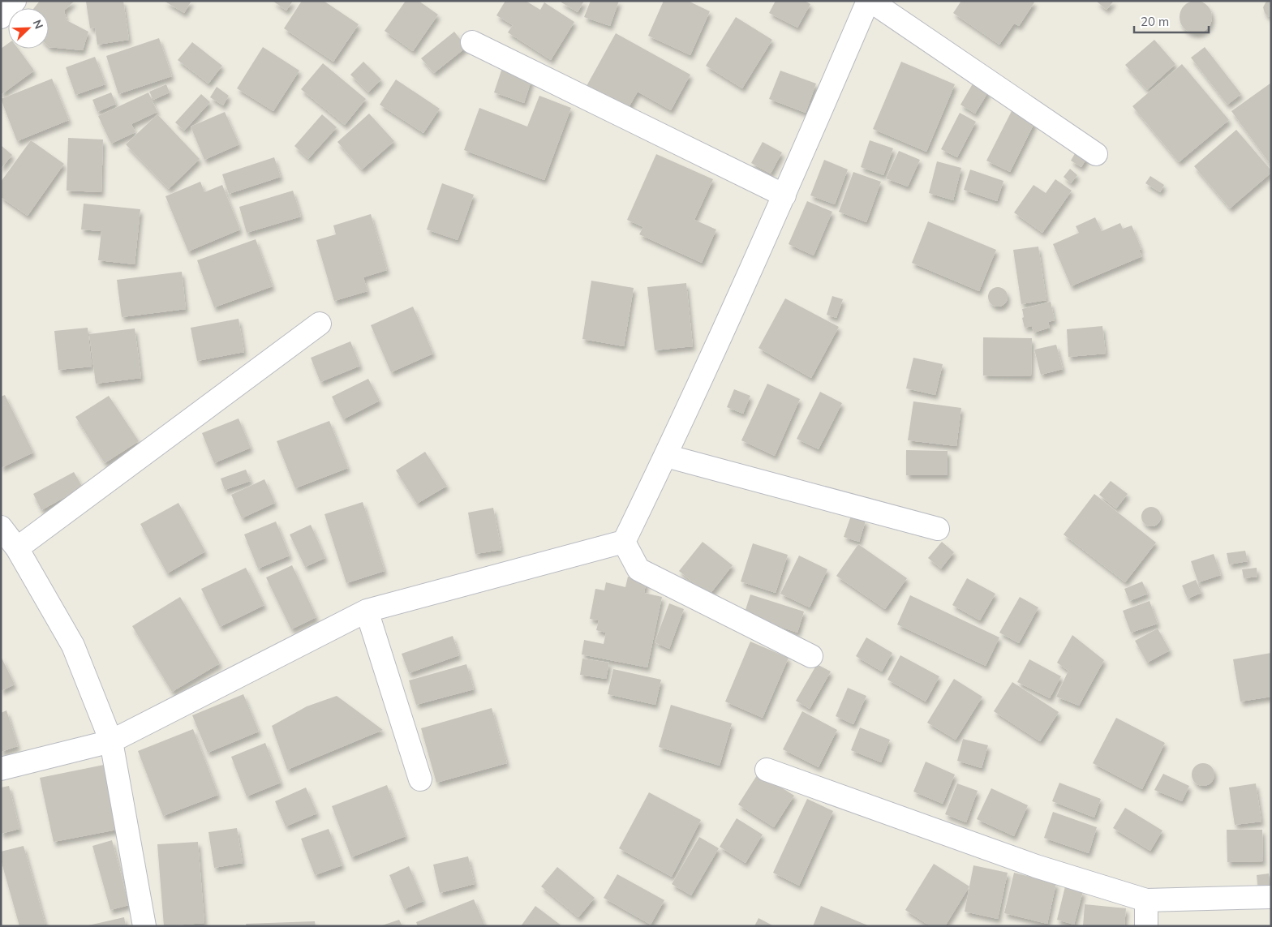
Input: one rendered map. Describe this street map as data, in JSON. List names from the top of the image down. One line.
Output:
{"scale_bar":"20 m","north":"top right"}
